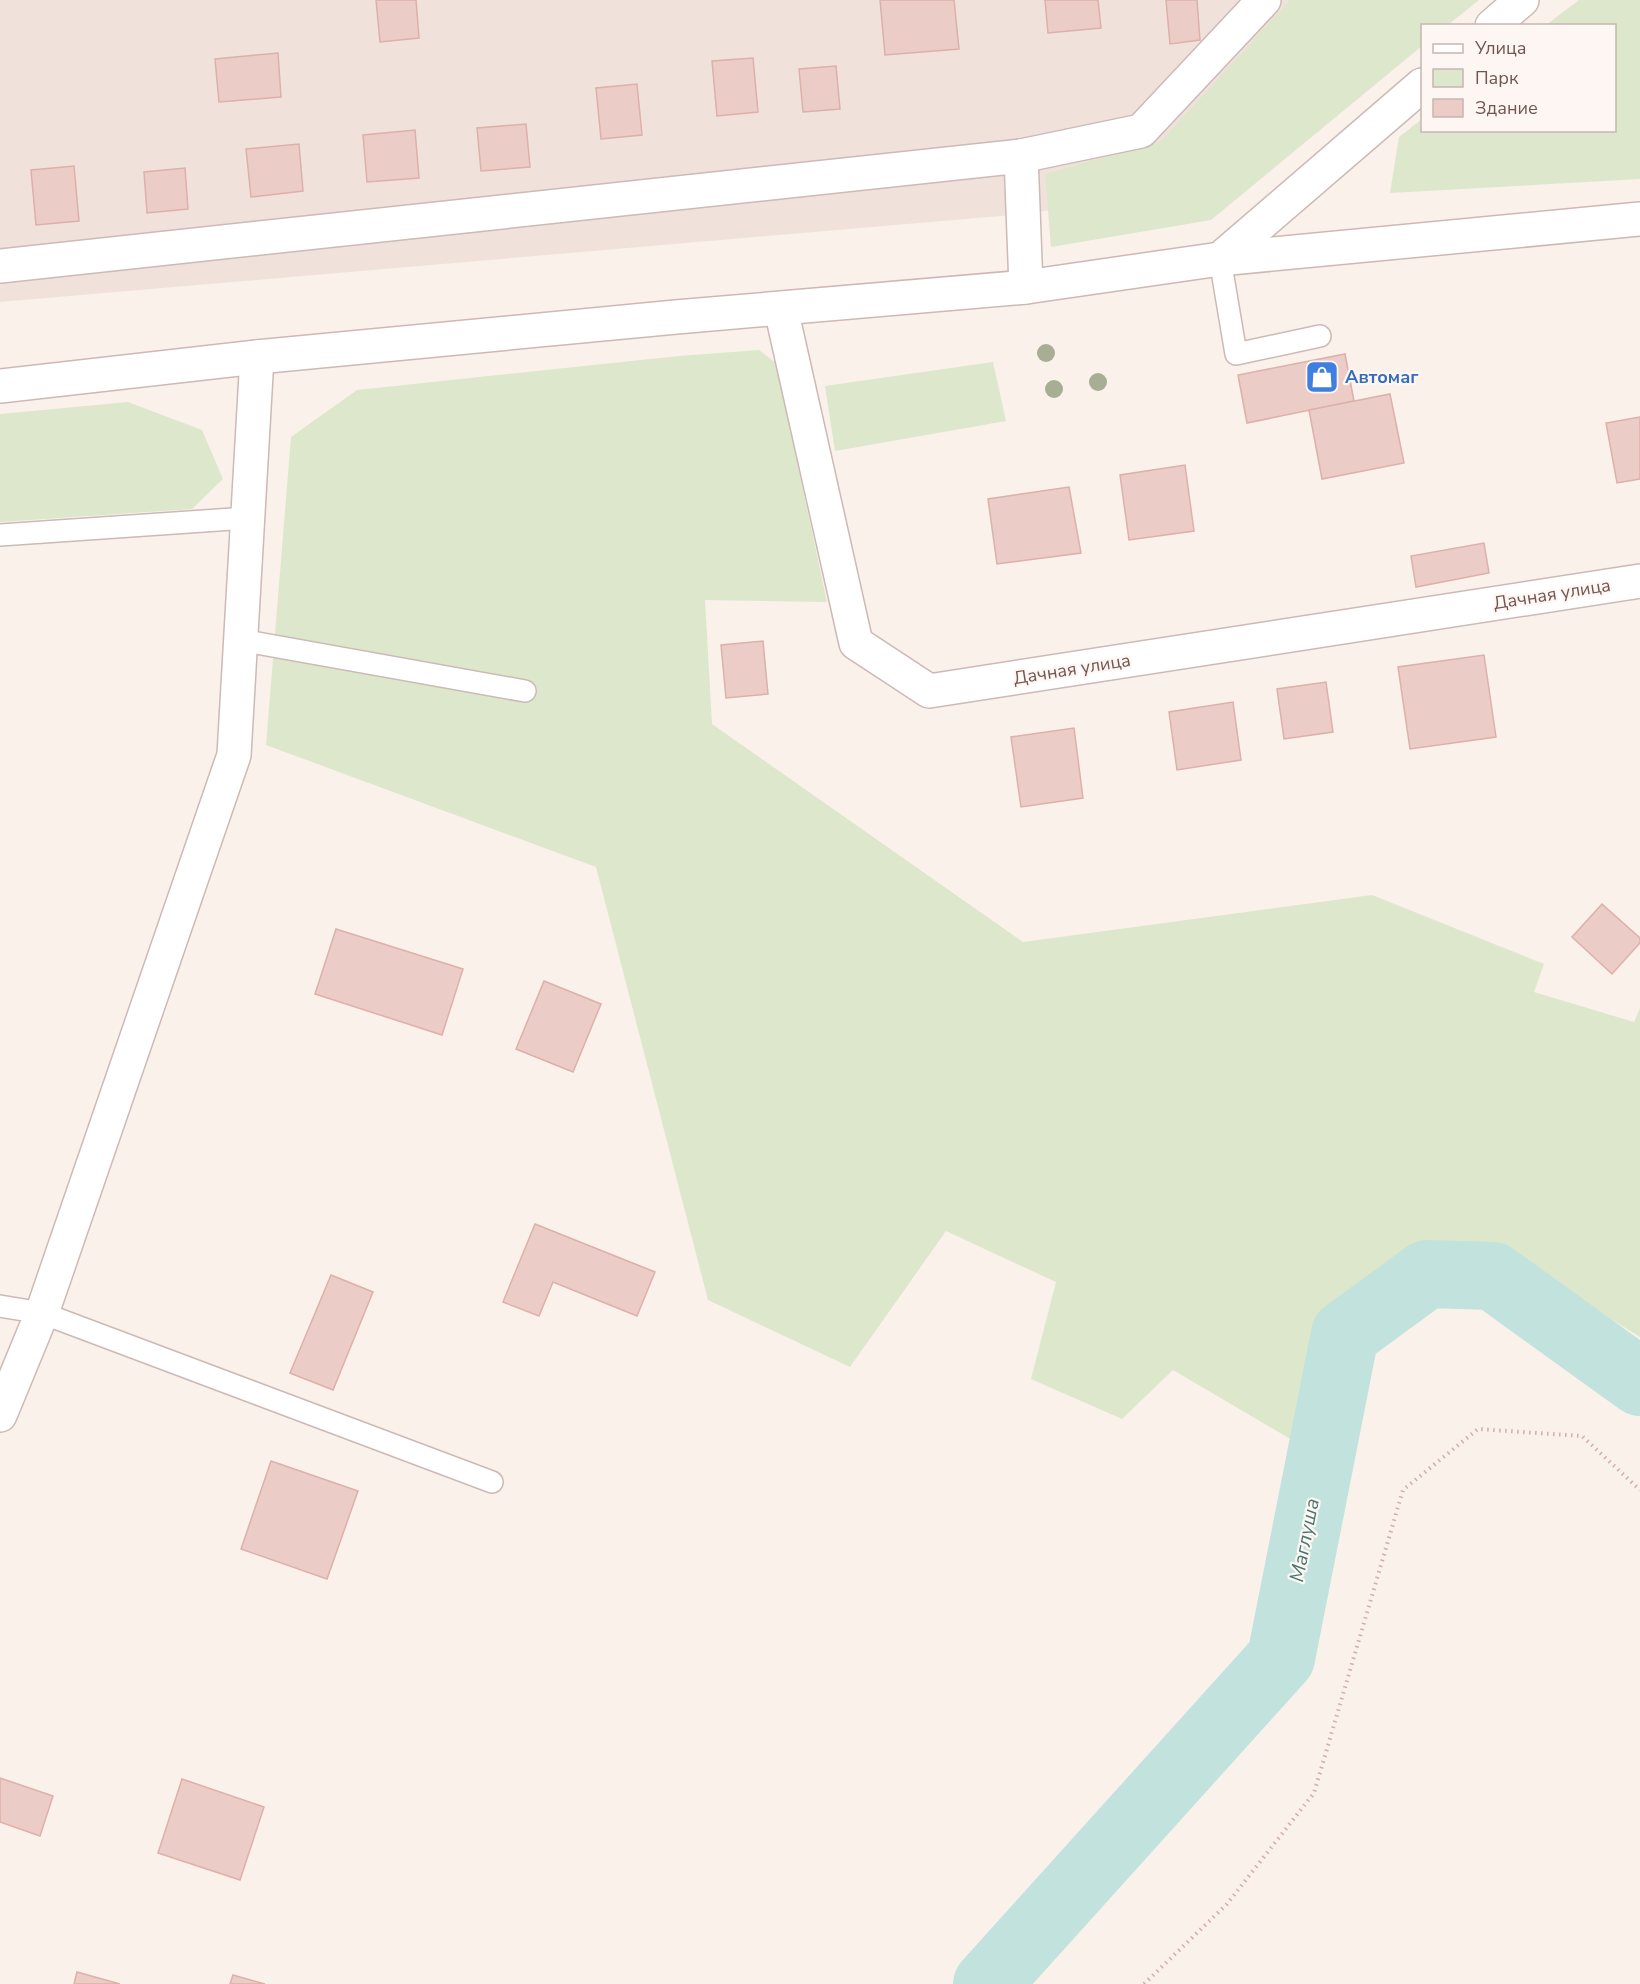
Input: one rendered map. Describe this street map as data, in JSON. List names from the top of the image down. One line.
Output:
{"streets":{"street":["Дачная улица"]},"water":["Маглуша"],"places":{"shop":["Автомаг"]},"legend":["Улица","Парк","Здание"]}
